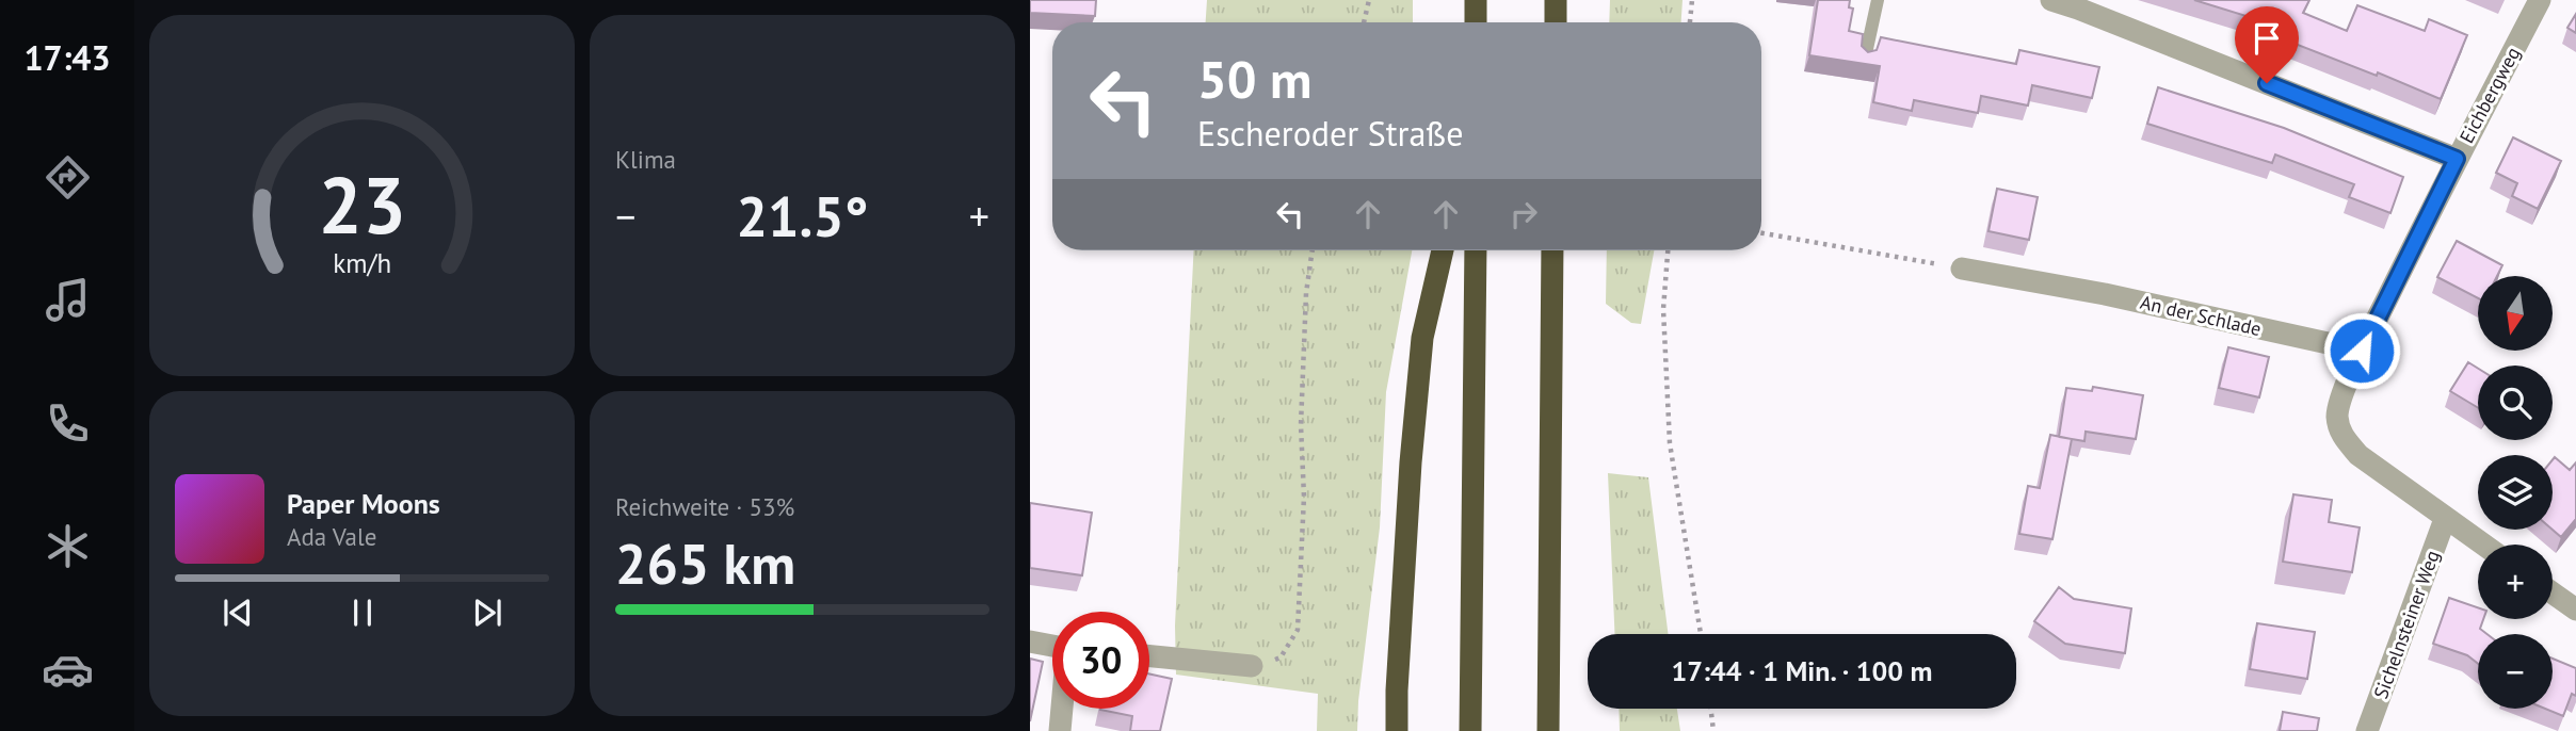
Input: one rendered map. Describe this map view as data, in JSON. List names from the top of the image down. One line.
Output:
{"streets":{"street":["Eichbergweg","An der Schlade","Sichelnsteiner Weg"]},"crossings":[["Eichbergweg","An der Schlade"]],"north":"bottom","page":{"tabs":"17:43","tile":["Klima",["Reichweite · 53%","265 km"]],"turn":["50 m","Escheroder Straße"],"heat":["−","21.5°","+"],"map_buttons":["+","−"],"song":["Paper Moons","Ada Vale"],"limit":"30","trip":"17:44 · 1 Min. · 100 m","gauge":["23","km/h"]}}
